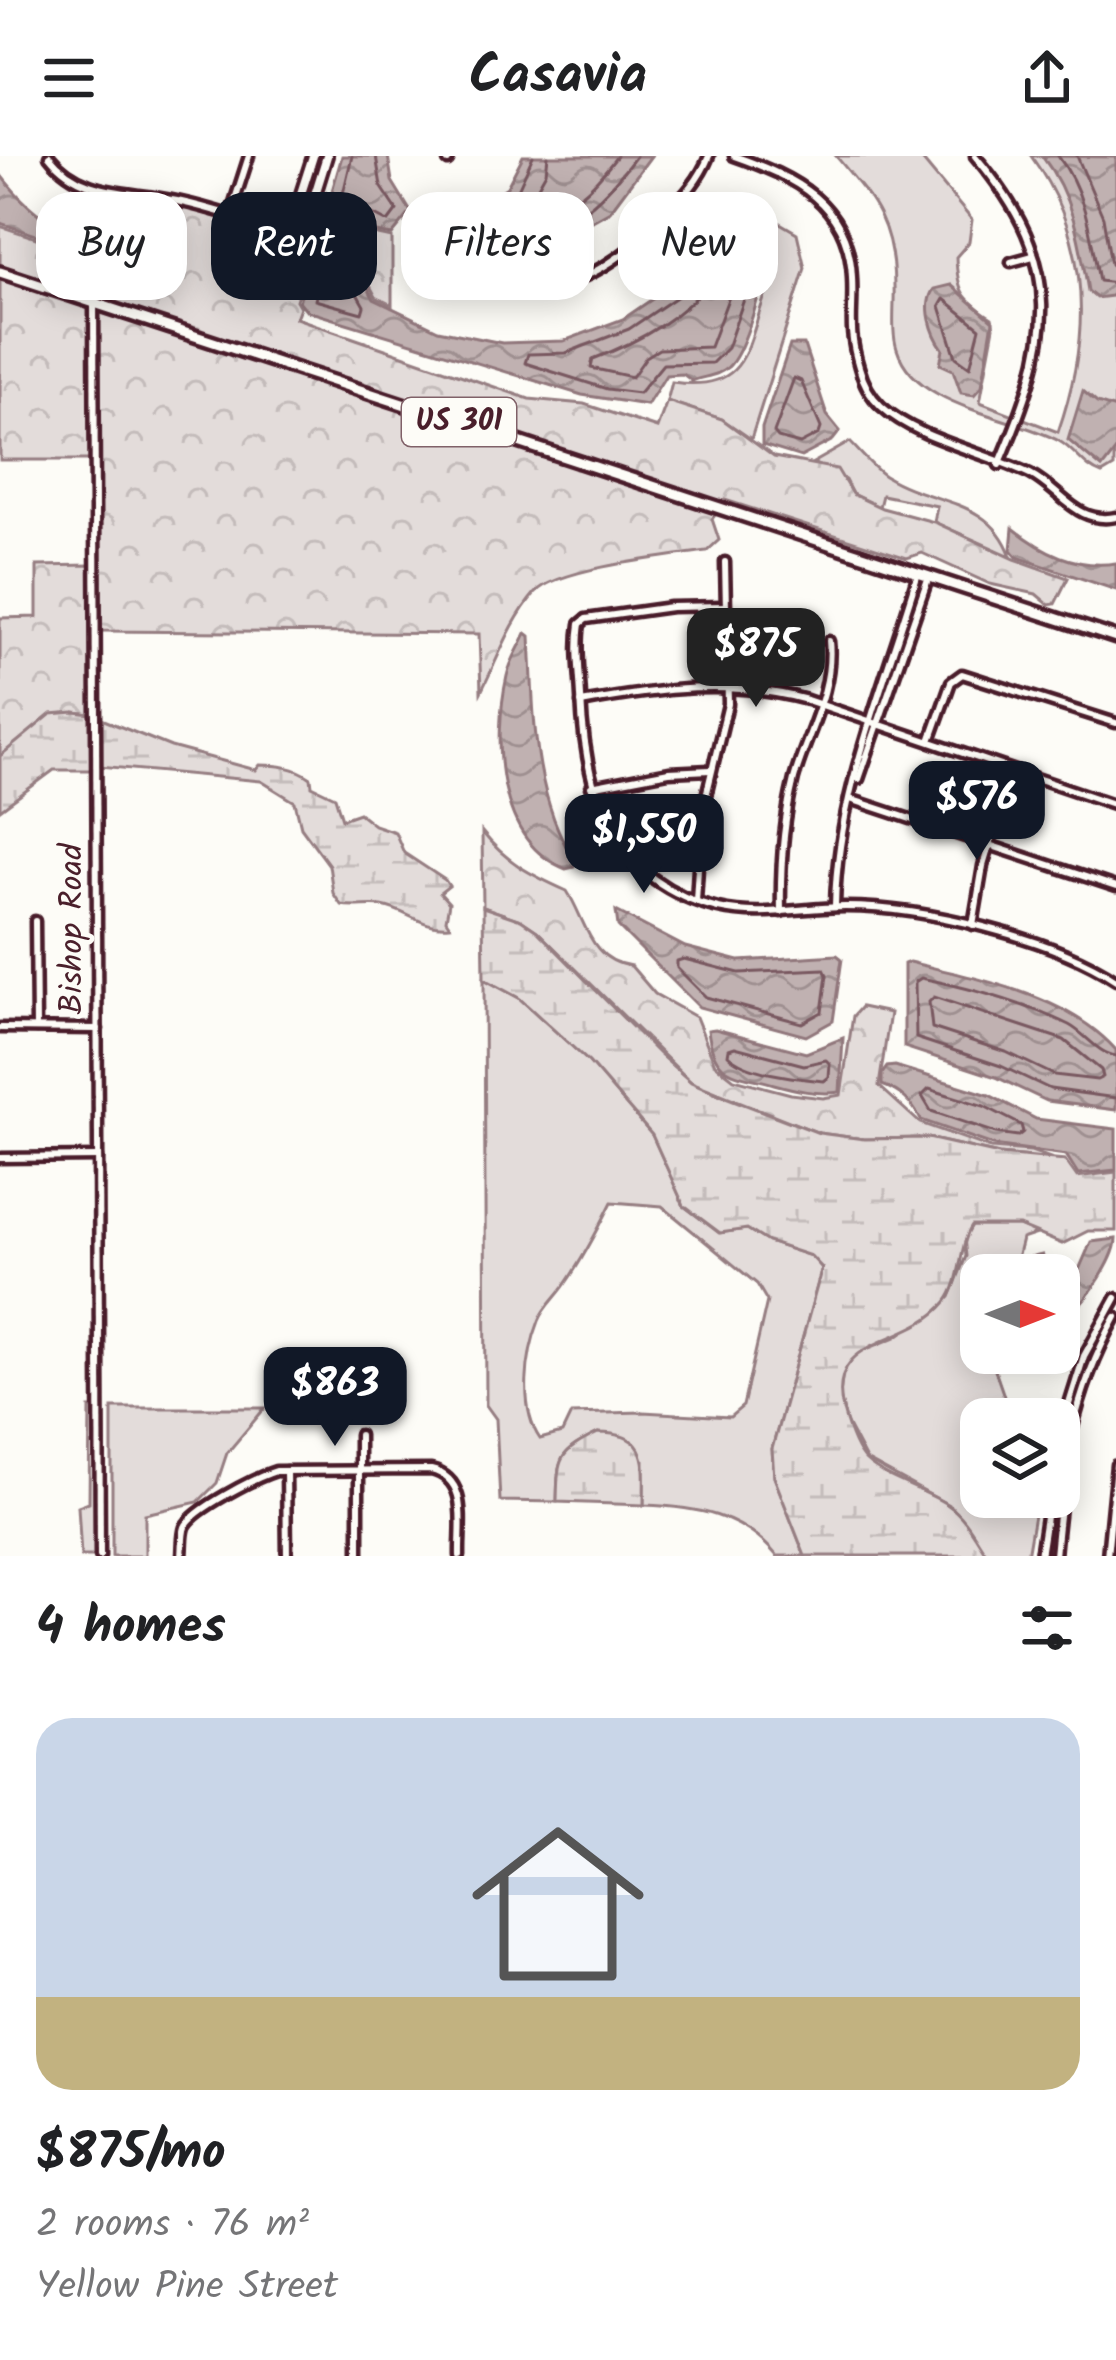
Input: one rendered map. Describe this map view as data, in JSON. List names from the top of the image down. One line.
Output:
{"streets":{"main road":["US 301"],"street":["Bishop Road"]},"crossings":[["US 301","Bishop Road"]],"north":"right","page":{"header":"Casavia","chip":["Buy","Rent","Filters","New"],"price":["$875","$576","$1,550","$863"],"heading":"4 homes","list":[{"name":"$875/mo","note":"2 rooms · 76 m² · Yellow Pine Street"}]}}
